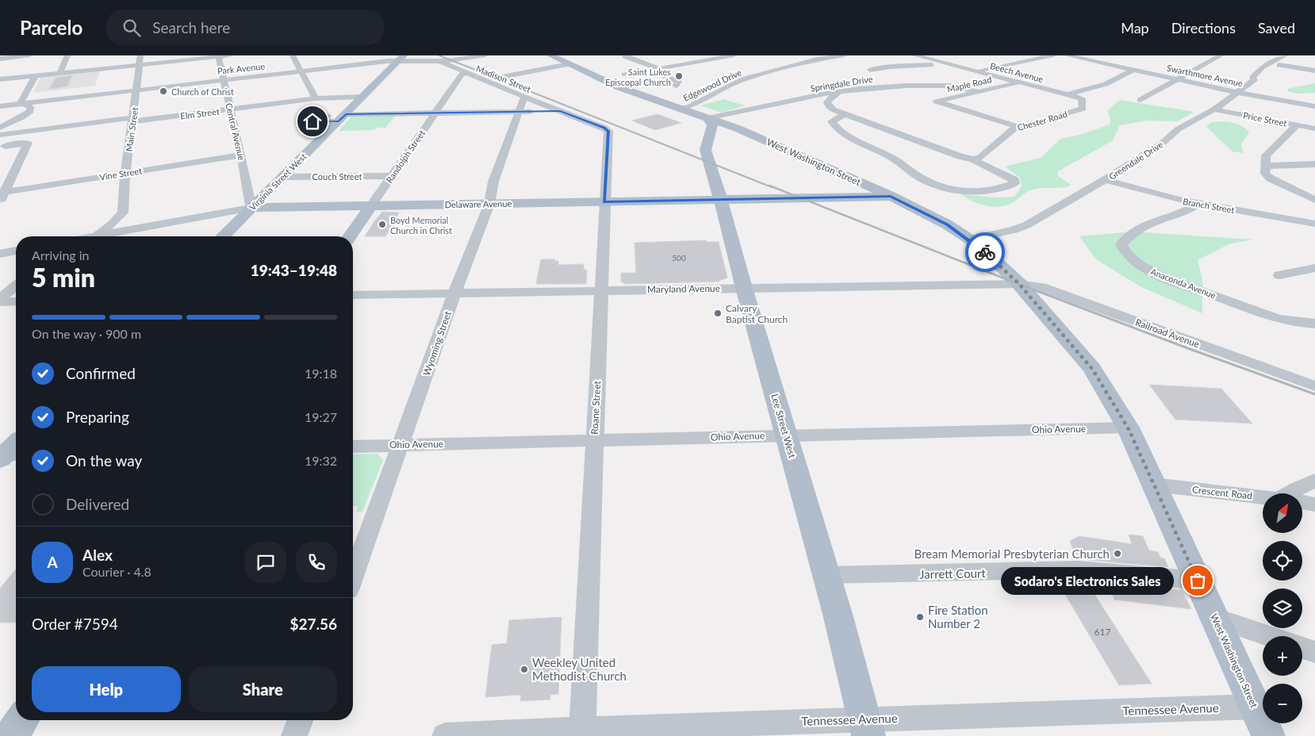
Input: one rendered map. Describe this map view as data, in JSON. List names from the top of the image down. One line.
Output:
{"streets":{"main road":["Randolph Street","West Washington Street","Virginia Street West","Delaware Avenue","Lee Street West"],"street":["Park Avenue","Beech Avenue","Swarthmore Avenue","Madison Street","Springdale Drive","Maple Road","Edgewood Drive","Elm Street","Price Street","Chester Road","Main Street","Central Avenue","Greendale Drive","Vine Street","Couch Street","Branch Street","Anaconda Avenue","Maryland Avenue","Railroad Avenue","Wyoming Street","Roane Street","Ohio Avenue","Crescent Road","Jarrett Court","Tennessee Avenue"]},"crossings":[["Park Avenue","Madison Street"],["Park Avenue","Main Street"],["Park Avenue","Central Avenue"],["Park Avenue","Virginia Street West"],["Beech Avenue","Maple Road"],["Beech Avenue","Chester Road"],["Swarthmore Avenue","Chester Road"],["Swarthmore Avenue","Greendale Drive"],["Madison Street","Randolph Street"],["Madison Street","Wyoming Street"],["Madison Street","Roane Street"],["Springdale Drive","Maple Road"],["Springdale Drive","West Washington Street"],["Springdale Drive","Lee Street West"],["Maple Road","Chester Road"],["Edgewood Drive","West Washington Street"],["Elm Street","Main Street"],["Elm Street","Central Avenue"],["Elm Street","Virginia Street West"],["Price Street","Greendale Drive"],["Main Street","Vine Street"],["Main Street","Delaware Avenue"],["Central Avenue","Vine Street"],["Central Avenue","Virginia Street West"],["Central Avenue","Delaware Avenue"],["Randolph Street","Couch Street"],["Randolph Street","Delaware Avenue"],["Greendale Drive","West Washington Street"],["Greendale Drive","Branch Street"],["West Washington Street","Delaware Avenue"],["West Washington Street","Maryland Avenue"],["West Washington Street","Railroad Avenue"],["West Washington Street","Lee Street West"],["West Washington Street","Ohio Avenue"],["West Washington Street","Crescent Road"],["West Washington Street","Jarrett Court"],["West Washington Street","Tennessee Avenue"],["Couch Street","Virginia Street West"],["Virginia Street West","Delaware Avenue"],["Delaware Avenue","Wyoming Street"],["Delaware Avenue","Roane Street"],["Delaware Avenue","Lee Street West"],["Branch Street","Anaconda Avenue"],["Maryland Avenue","Railroad Avenue"],["Maryland Avenue","Wyoming Street"],["Maryland Avenue","Roane Street"],["Maryland Avenue","Lee Street West"],["Wyoming Street","Ohio Avenue"],["Roane Street","Ohio Avenue"],["Roane Street","Tennessee Avenue"],["Lee Street West","Ohio Avenue"],["Lee Street West","Jarrett Court"],["Lee Street West","Tennessee Avenue"]],"places":["Saint Lukes Episcopal Church","Church of Christ","Boyd Memorial Church in Christ","Calvary Baptist Church","Bream Memorial Presbyterian Church","Sodaro's Electronics Sales","Fire Station Number 2","Weekley United Methodist Church"],"house_numbers":["500","617"],"north":"top right","page":{"header":"Parcelo","search":"Search here","nav":["Map","Directions","Saved"],"heading":["5 min","Arriving in","19:43–19:48"],"panel":["Alex","Courier · 4.8","Order #7594","$27.56"],"bar":"On the way · 900 m","list":[["Confirmed","19:18"],["Preparing","19:27"],["On the way","19:32"],"Delivered"],"map_buttons":["+","−"],"round":"A","bubble":"Sodaro's Electronics Sales","buttons":["Help","Share"]}}
